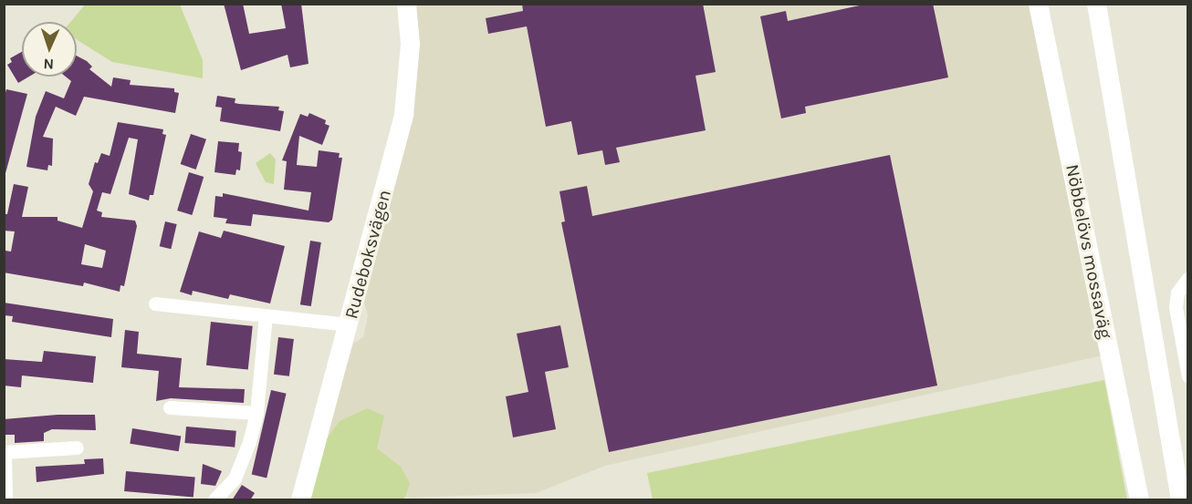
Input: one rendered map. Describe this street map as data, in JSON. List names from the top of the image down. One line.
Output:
{"streets":{"street":["Nöbbelövs mossaväg","Rudeboksvägen"]},"north":"bottom"}
